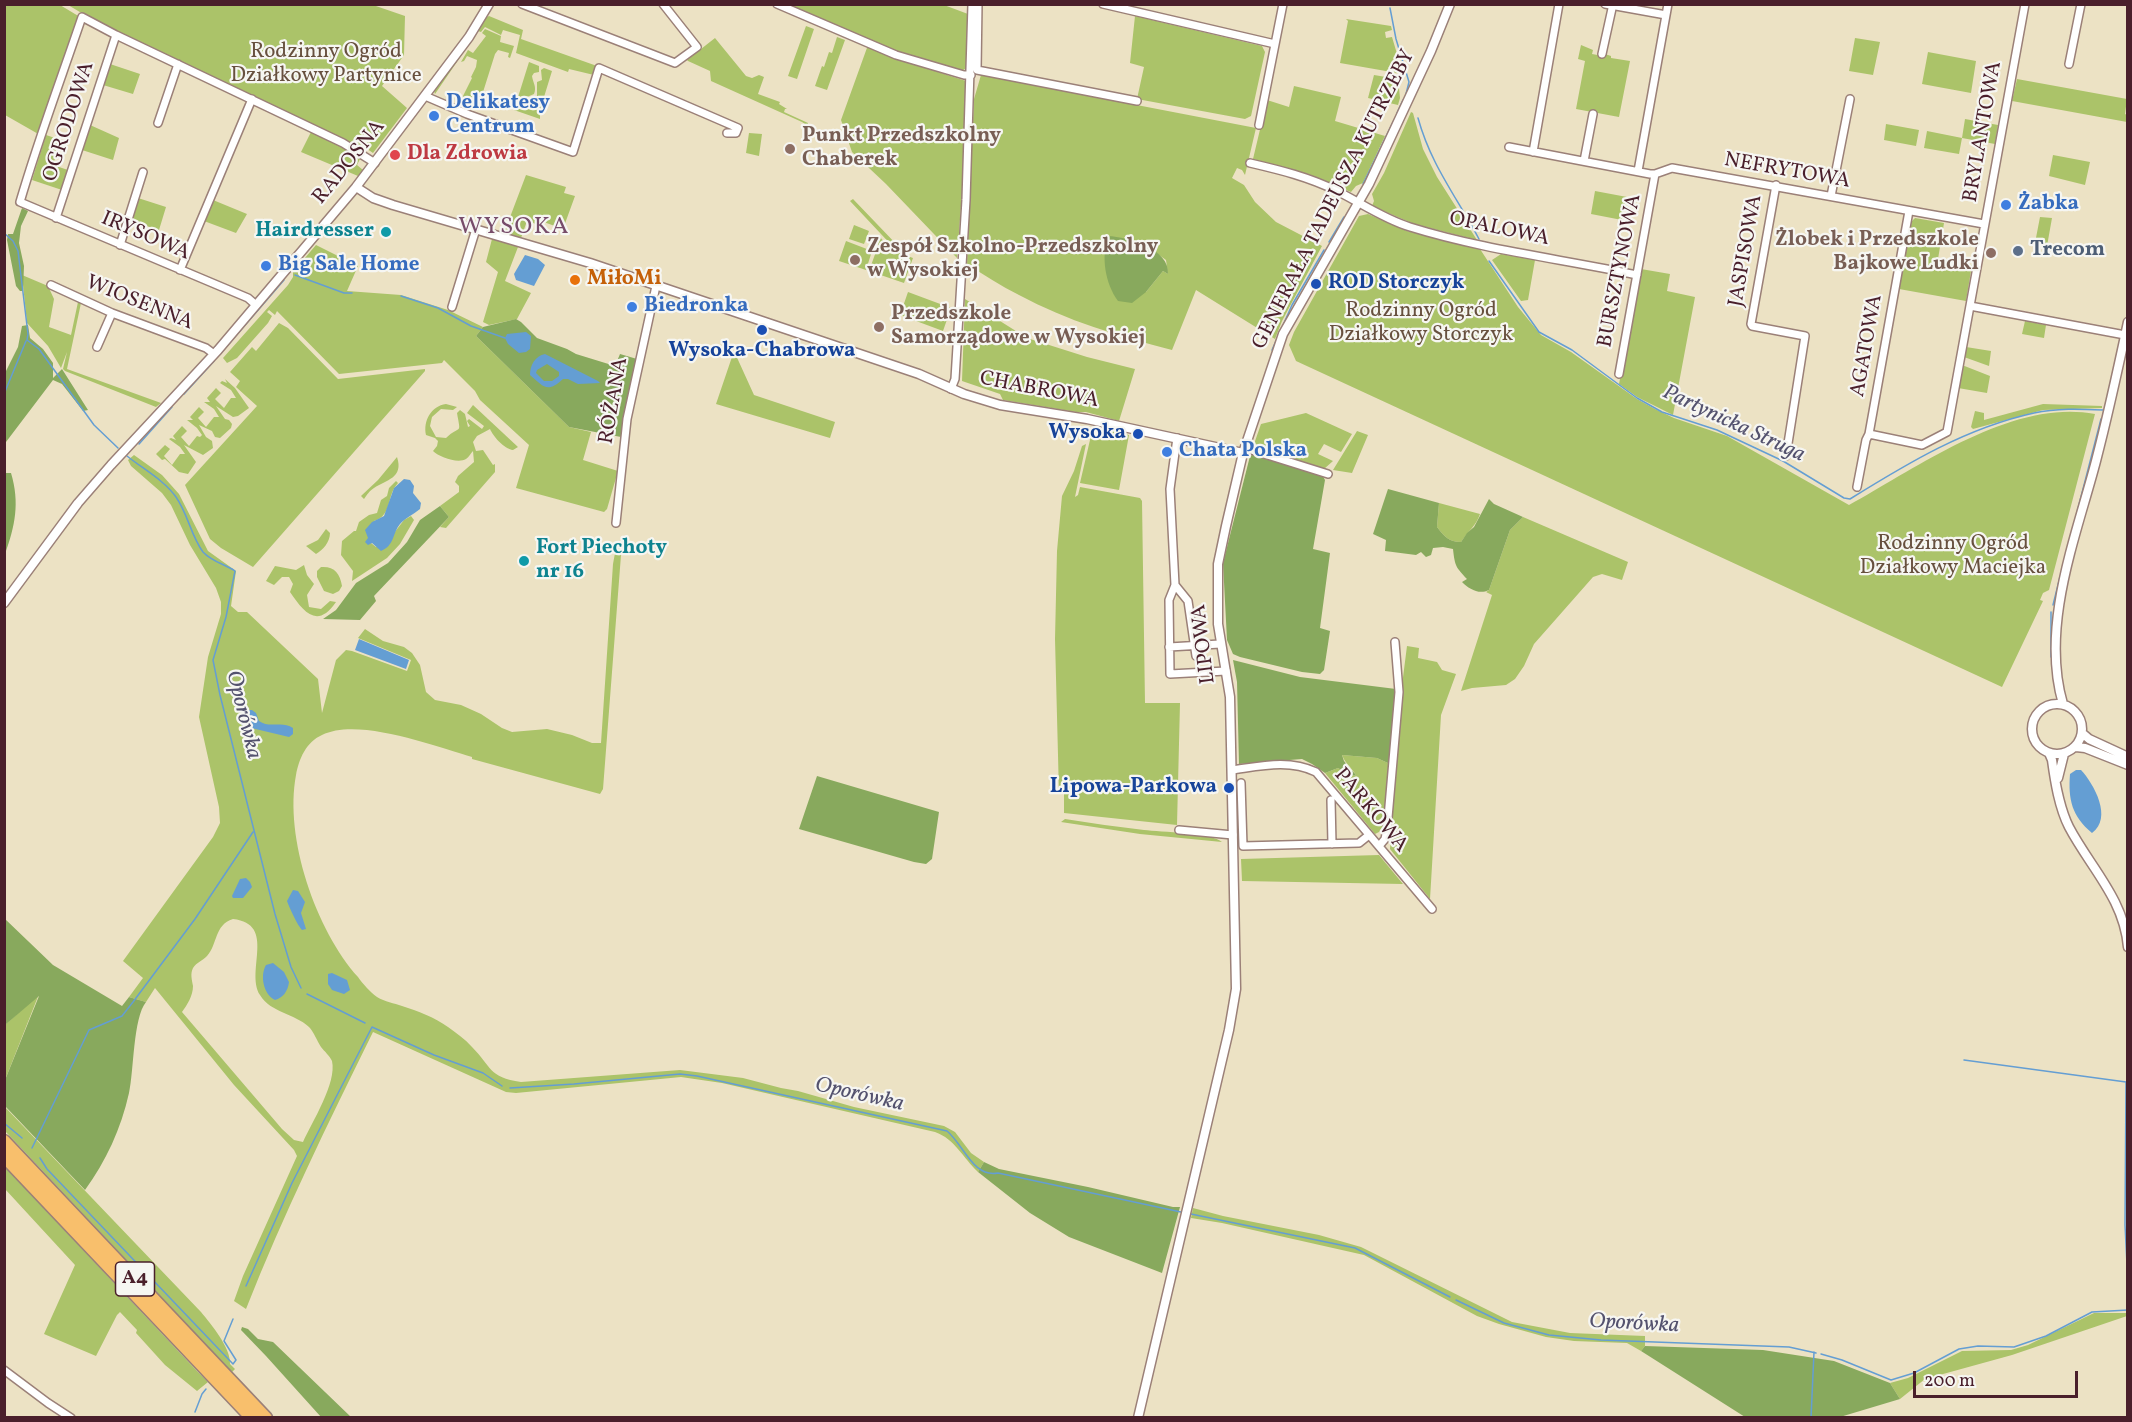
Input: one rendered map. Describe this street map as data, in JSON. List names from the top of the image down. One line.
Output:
{"streets":{"highway":["A4"],"street":["OGRODOWA","BRYLANTOWA","RADOSNA","NEFRYTOWA","GENERAŁA TADEUSZA KUTRZEBY","OPALOWA","IRYSOWA","JASPISOWA","BURSZTYNOWA","WIOSENNA","AGATOWA","CHABROWA","RÓŻANA","LIPOWA","PARKOWA"]},"crossings":[["OGRODOWA","IRYSOWA"],["BRYLANTOWA","NEFRYTOWA"],["BRYLANTOWA","AGATOWA"],["RADOSNA","IRYSOWA"],["RADOSNA","WIOSENNA"],["RADOSNA","CHABROWA"],["NEFRYTOWA","JASPISOWA"],["NEFRYTOWA","BURSZTYNOWA"],["NEFRYTOWA","AGATOWA"],["GENERAŁA TADEUSZA KUTRZEBY","OPALOWA"],["GENERAŁA TADEUSZA KUTRZEBY","CHABROWA"],["GENERAŁA TADEUSZA KUTRZEBY","LIPOWA"],["OPALOWA","BURSZTYNOWA"],["CHABROWA","RÓŻANA"],["CHABROWA","LIPOWA"],["LIPOWA","PARKOWA"]],"districts":["WYSOKA"],"water":["Partynicka Struga","Oporówka"],"parks":["Rodzinny Ogród Działkowy Partynice","Rodzinny Ogród Działkowy Storczyk","Rodzinny Ogród Działkowy Maciejka"],"places":["Delikatesy Centrum","Punkt Przedszkolny Chaberek","Dla Zdrowia","Żabka","Hairdresser","Trecom","Żlobek i Przedszkole Bajkowe Ludki","Zespół Szkolno-Przedszkolny w Wysokiej","Big Sale Home","MiłoMi","ROD Storczyk","Biedronka","Przedszkole Samorządowe w Wysokiej","Wysoka-Chabrowa","Wysoka","Chata Polska","Fort Piechoty nr 16","Lipowa-Parkowa"],"scale_bar":"200 m"}
